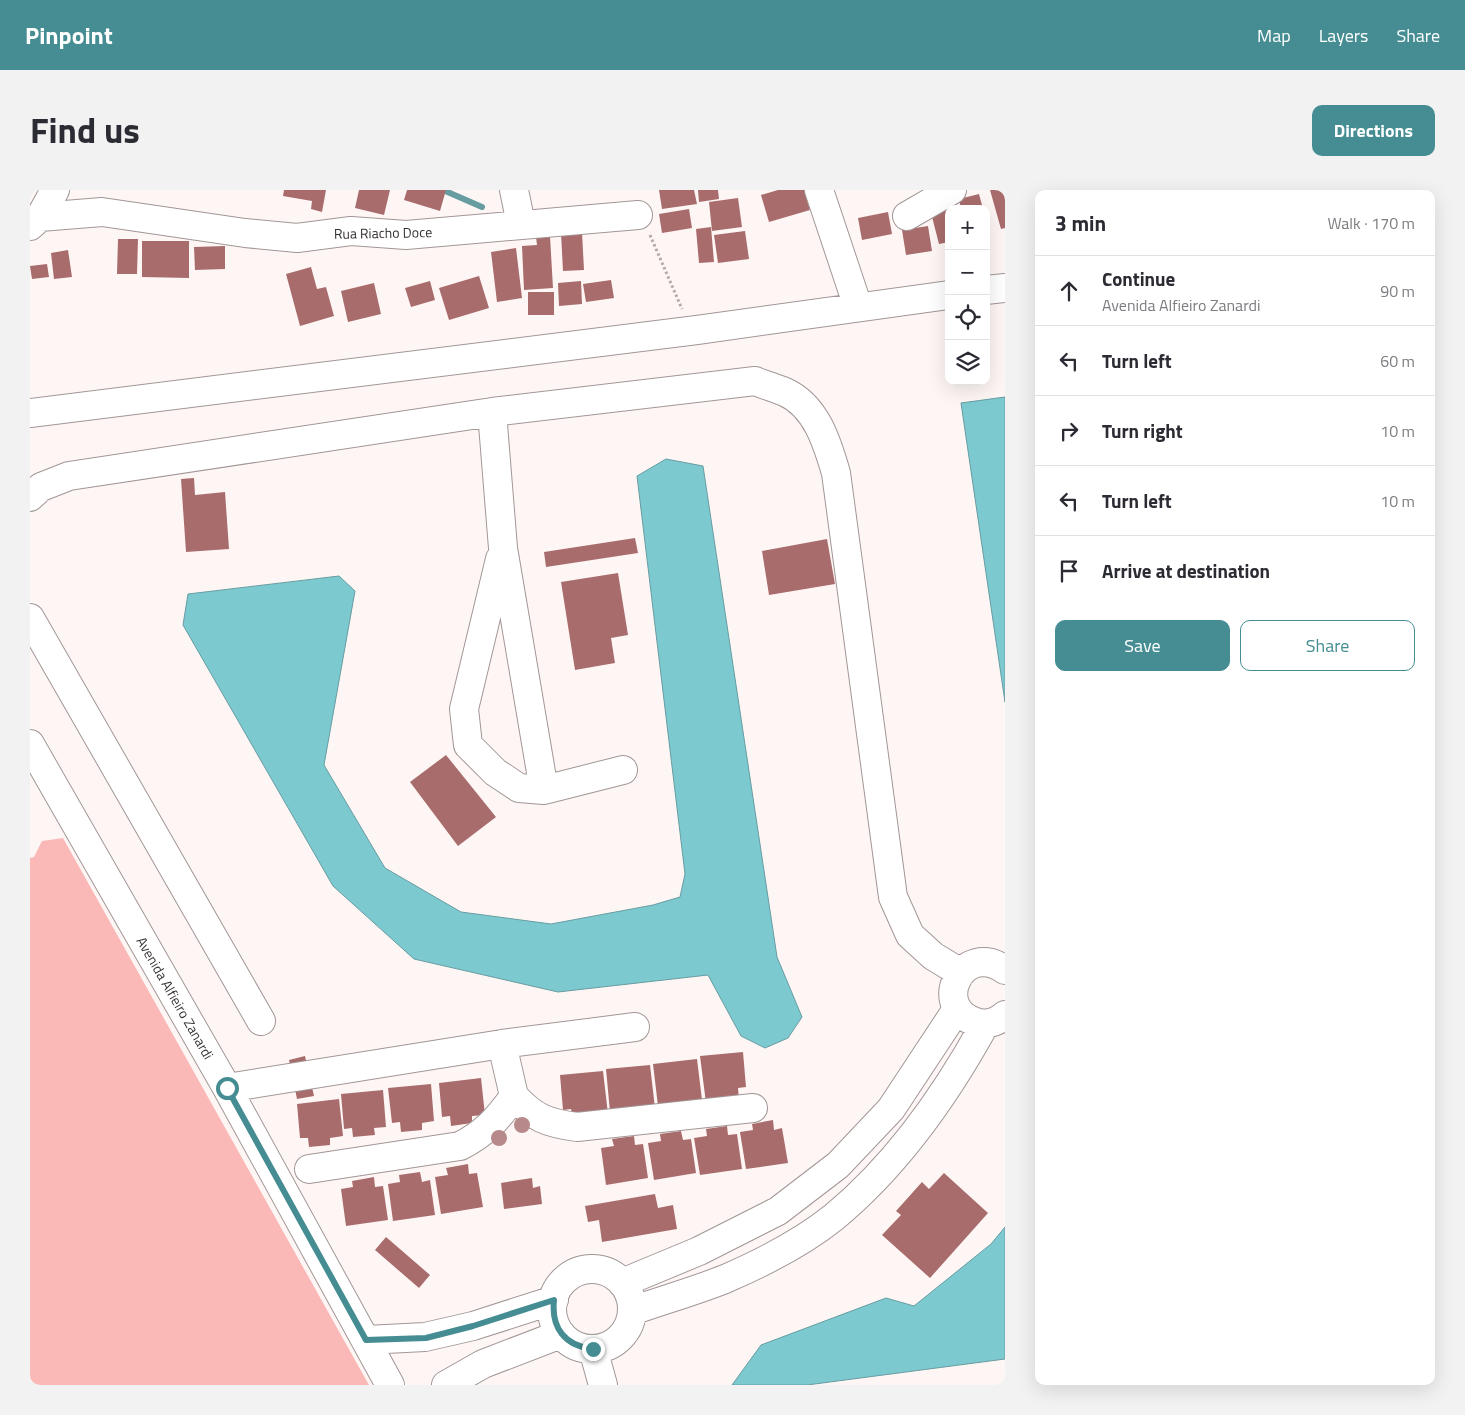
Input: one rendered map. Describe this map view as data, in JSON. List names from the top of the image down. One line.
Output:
{"streets":{"street":["Rua Riacho Doce","Avenida Alfieiro Zanardi"]},"page":{"header":"Pinpoint","nav":["Map","Layers","Share"],"title":"Find us","buttons":["Directions",["Save","Share"]],"heading":["3 min","Walk · 170 m"],"map_buttons":["+","−"],"list":[["Continue","Avenida Alfieiro Zanardi","90 m"],["Turn left","60 m"],["Turn right","10 m"],["Turn left","10 m"],"Arrive at destination"]}}
